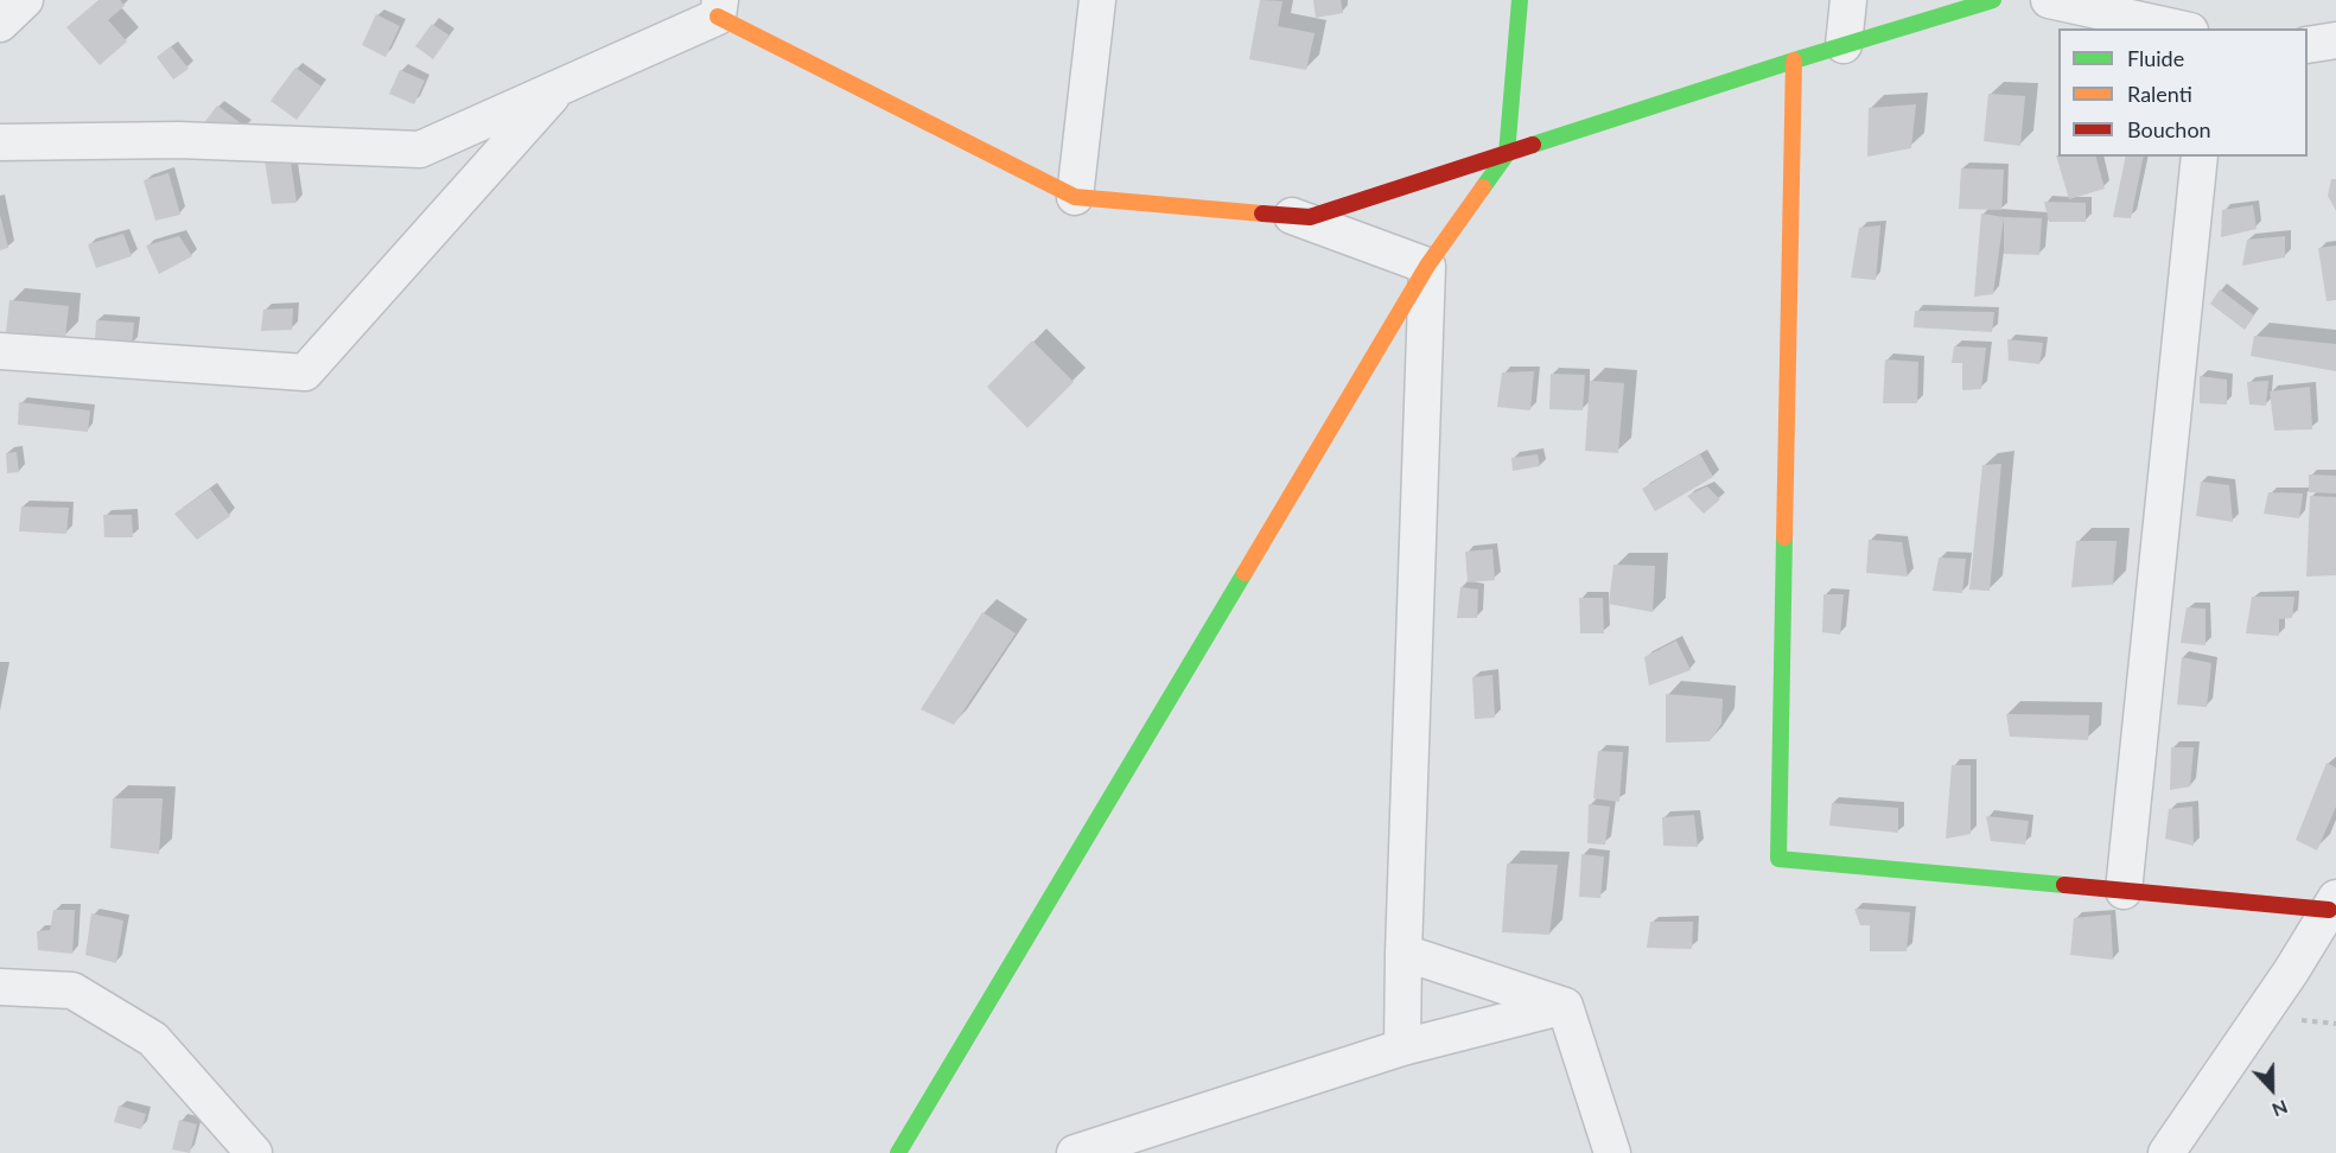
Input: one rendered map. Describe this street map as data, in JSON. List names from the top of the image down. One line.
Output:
{"legend":["Fluide","Ralenti","Bouchon"],"north":"bottom"}
